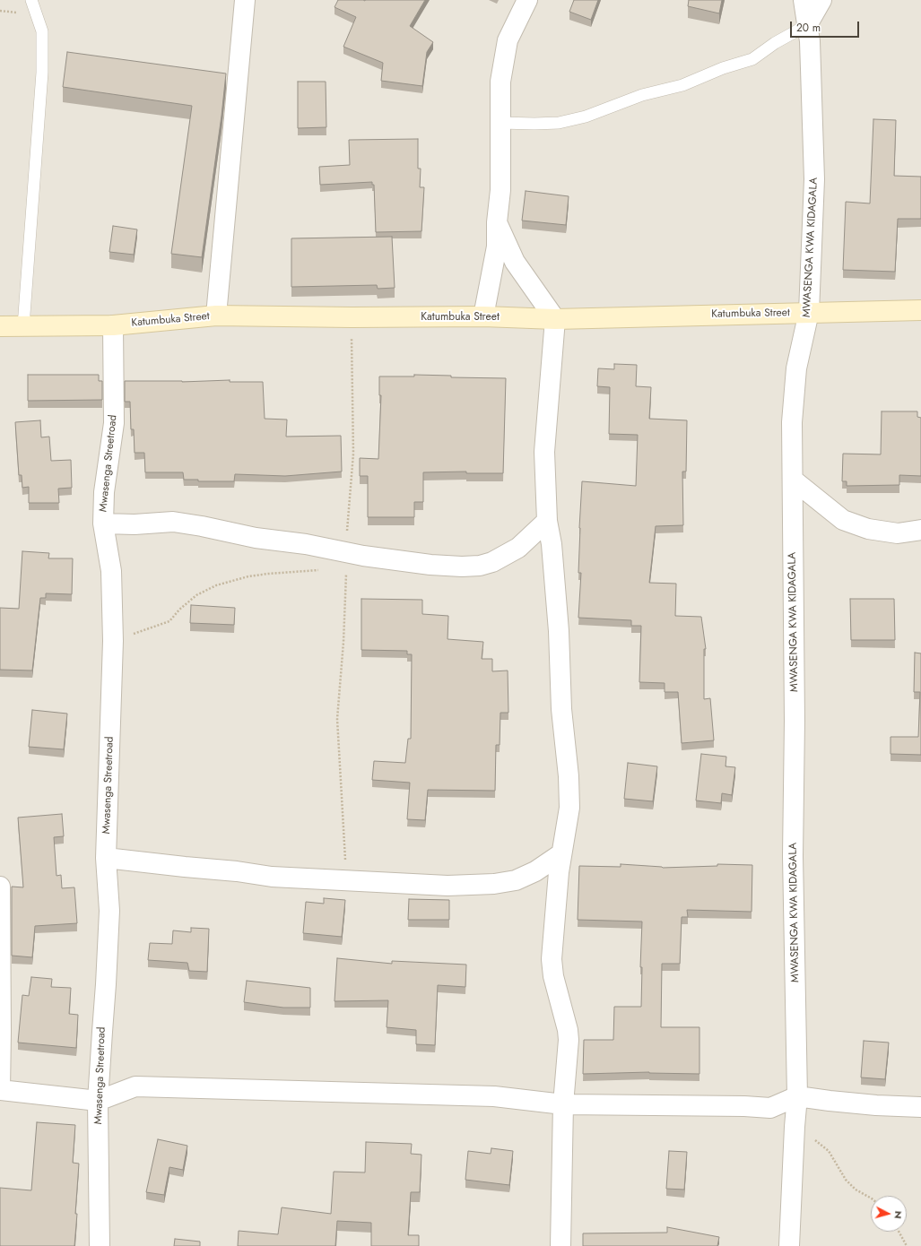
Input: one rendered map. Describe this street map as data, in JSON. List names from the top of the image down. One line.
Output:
{"streets":{"main road":["Katumbuka Street"],"street":["MWASENGA KWA KIDAGALA","Mwasenga Streetroad"]},"crossings":[["MWASENGA KWA KIDAGALA","Katumbuka Street"],["Katumbuka Street","Mwasenga Streetroad"]],"scale_bar":"20 m","north":"right"}
